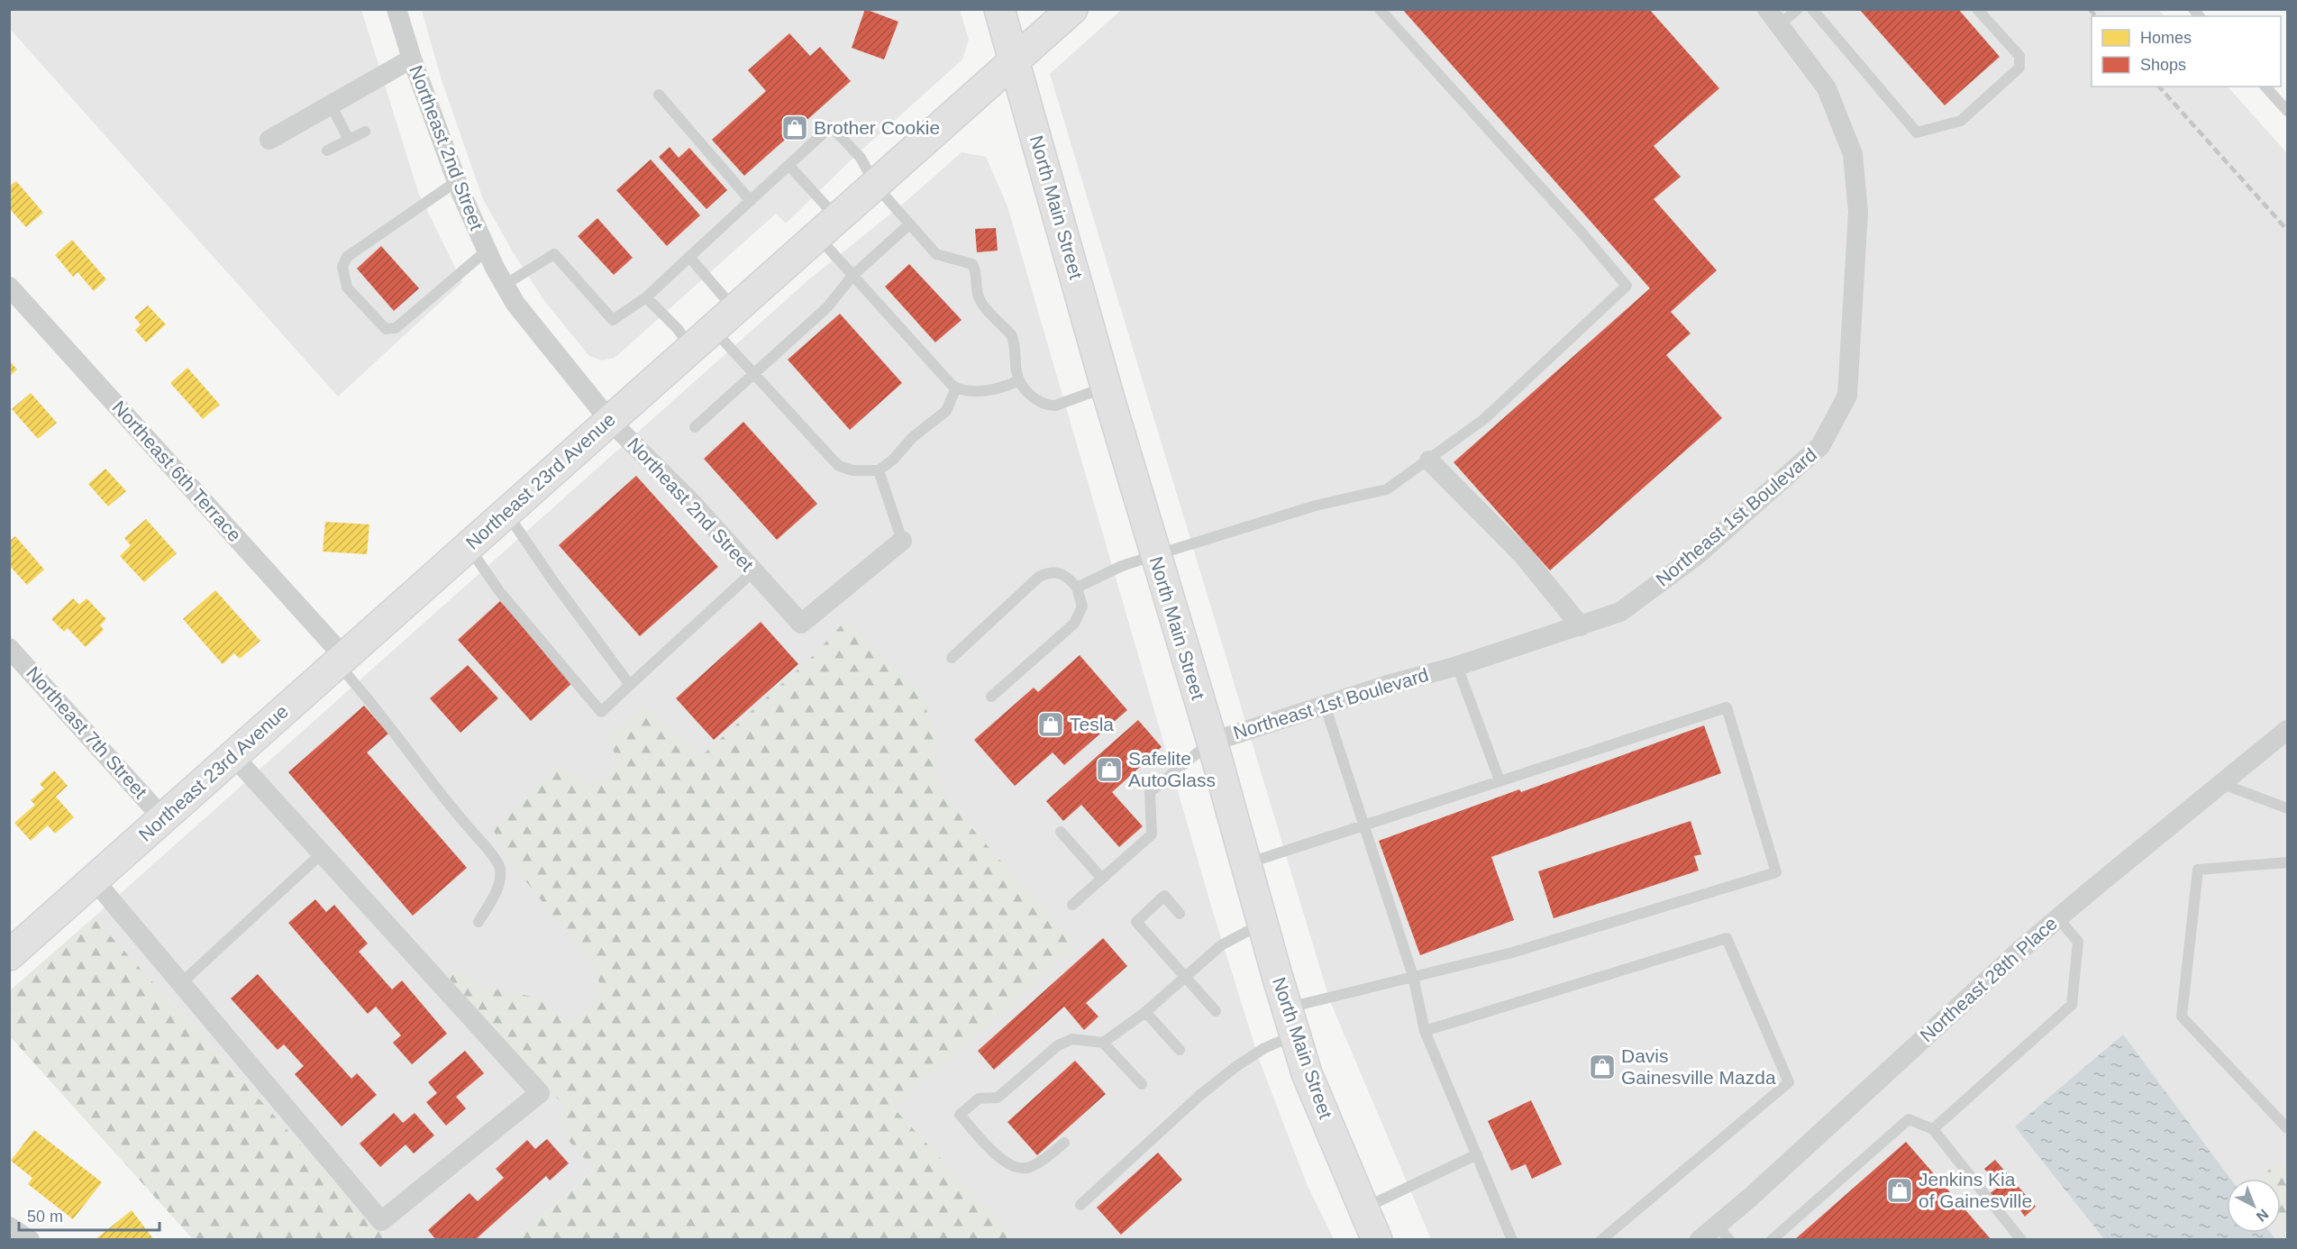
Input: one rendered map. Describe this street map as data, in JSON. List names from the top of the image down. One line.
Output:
{"streets":{"main road":["North Main Street","Northeast 23rd Avenue"],"street":["Northeast 2nd Street","Northeast 6th Terrace","Northeast 1st Boulevard","Northeast 7th Street","Northeast 28th Place"]},"crossings":[["Northeast 2nd Street","Northeast 23rd Avenue"],["North Main Street","Northeast 23rd Avenue"],["North Main Street","Northeast 1st Boulevard"],["Northeast 6th Terrace","Northeast 23rd Avenue"],["Northeast 23rd Avenue","Northeast 7th Street"]],"places":{"shop":["Brother Cookie","Tesla","Safelite AutoGlass","Davis Gainesville Mazda","Jenkins Kia of Gainesville"]},"legend":["Homes","Shops"],"scale_bar":"50 m","north":"bottom right"}
